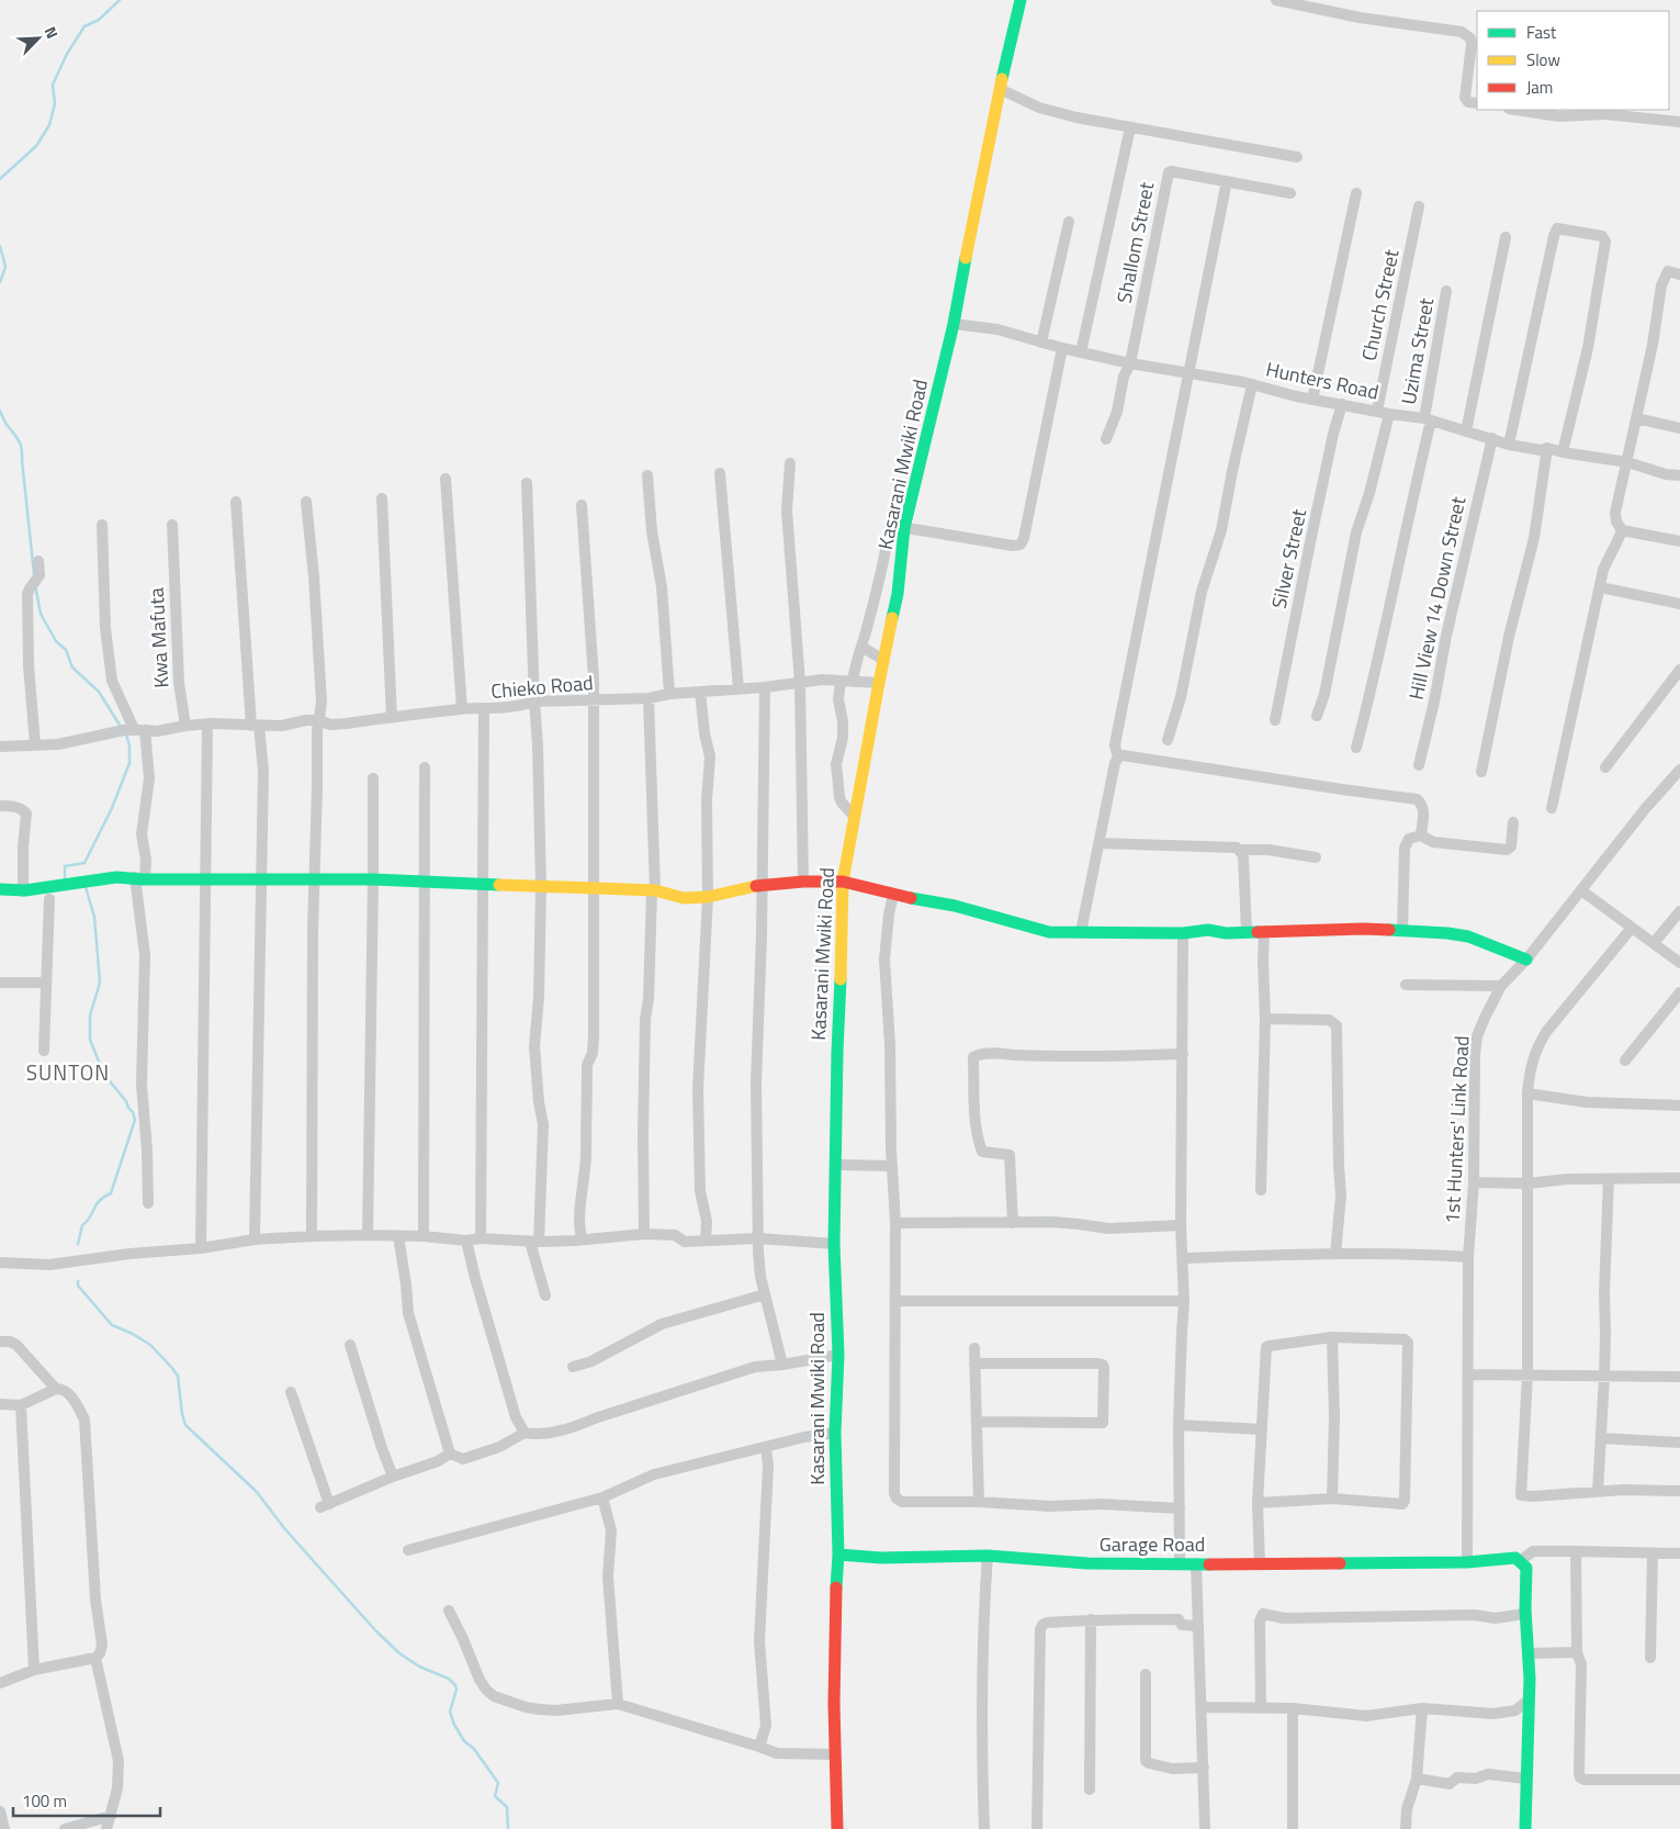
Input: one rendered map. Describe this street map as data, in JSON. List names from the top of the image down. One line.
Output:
{"streets":{"street":["Shallom Street","Church Street","Uzima Street","Hunters Road","Kasarani Mwiki Road","Silver Street","Hill View 14 Down Street","Kwa Mafuta","Chieko Road","1st Hunters' Link Road","Garage Road"]},"crossings":[["Shallom Street","Hunters Road"],["Church Street","Hunters Road"],["Uzima Street","Hunters Road"],["Hunters Road","Kasarani Mwiki Road"],["Hunters Road","Silver Street"],["Hunters Road","Hill View 14 Down Street"],["Kasarani Mwiki Road","Chieko Road"],["Kasarani Mwiki Road","Garage Road"],["1st Hunters' Link Road","Garage Road"]],"districts":["SUNTON"],"legend":["Fast","Slow","Jam"],"scale_bar":"100 m","north":"top right"}
